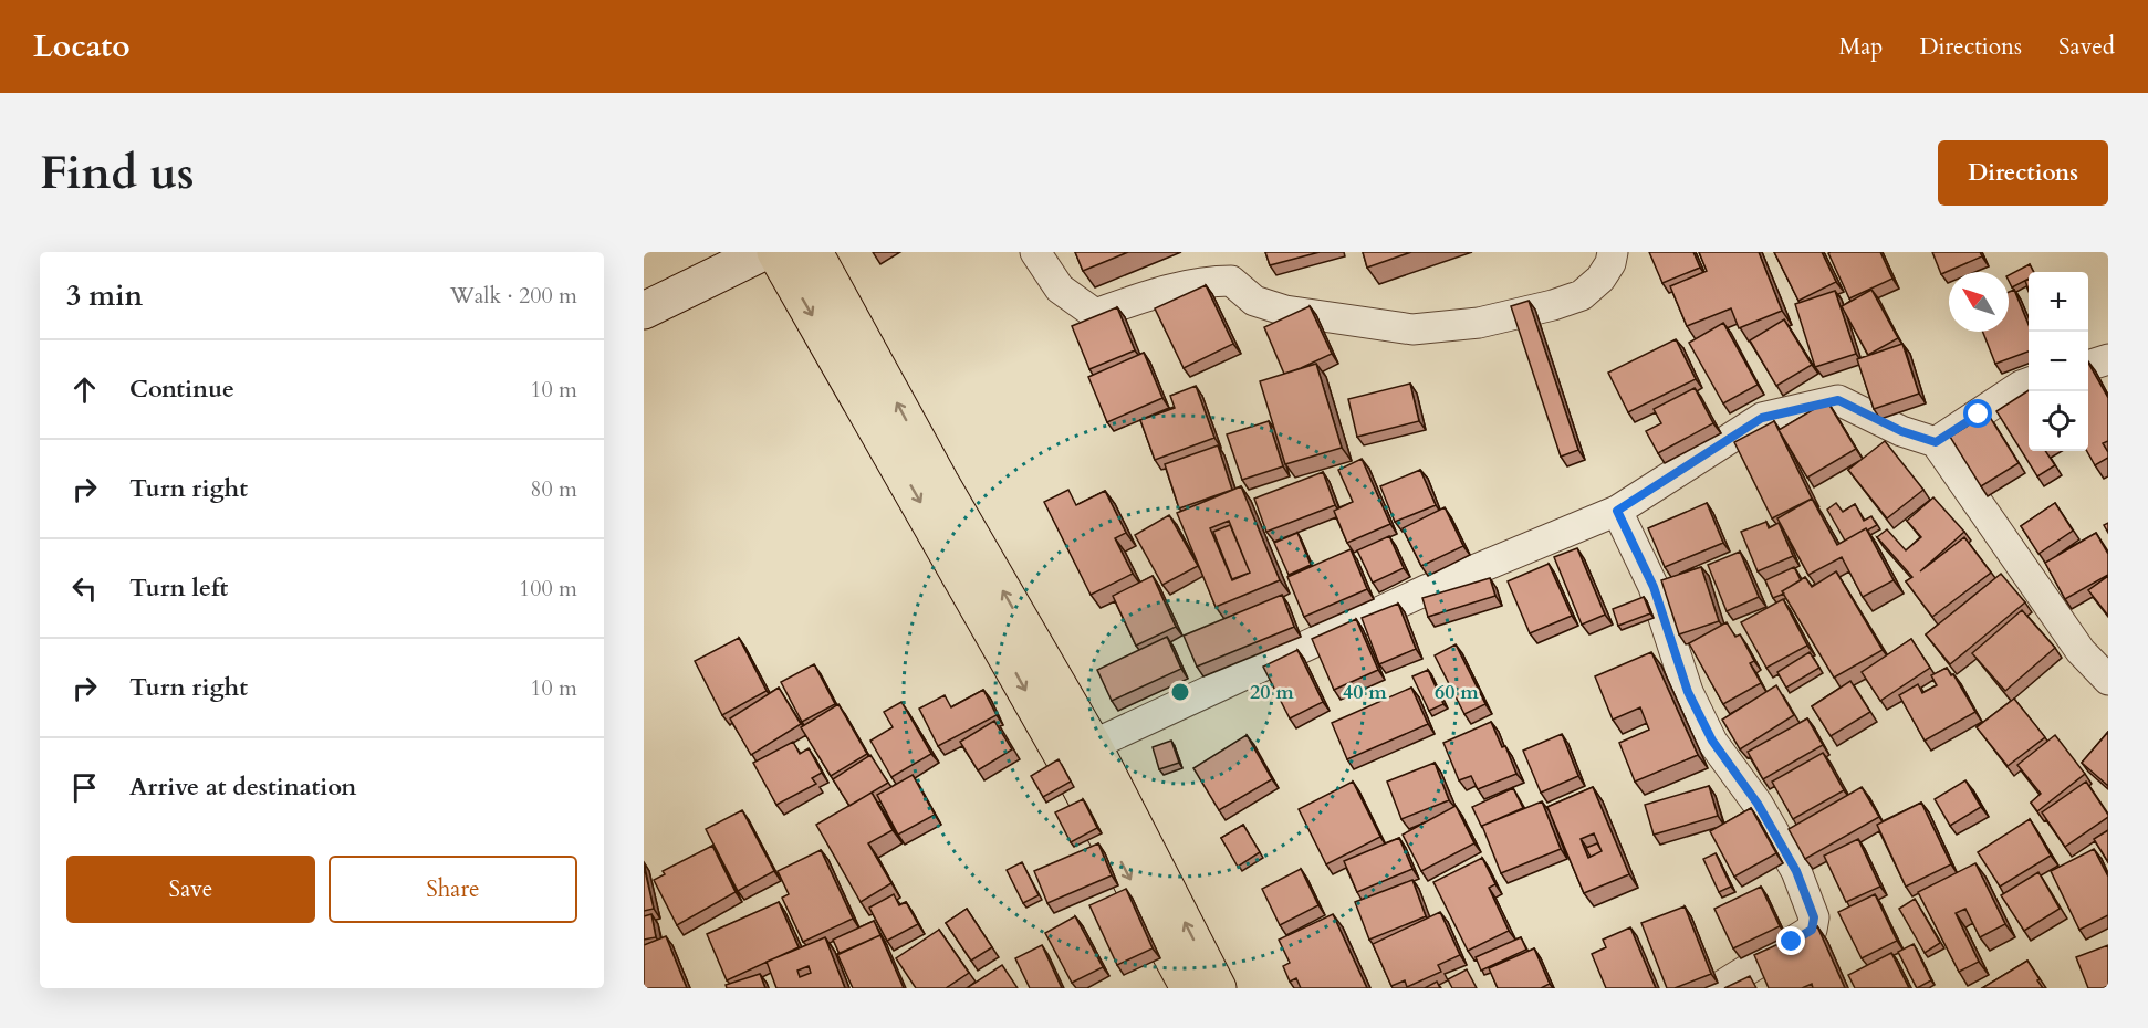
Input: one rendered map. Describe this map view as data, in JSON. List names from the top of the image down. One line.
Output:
{"north":"top left","page":{"header":"Locato","nav":["Map","Directions","Saved"],"buttons":["Directions",["Save","Share"]],"title":"Find us","heading":["3 min","Walk · 200 m"],"map_buttons":["+","−"],"list":[["Continue","10 m"],["Turn right","80 m"],["Turn left","100 m"],["Turn right","10 m"],"Arrive at destination"]},"rings":["20 m","40 m","60 m"]}
